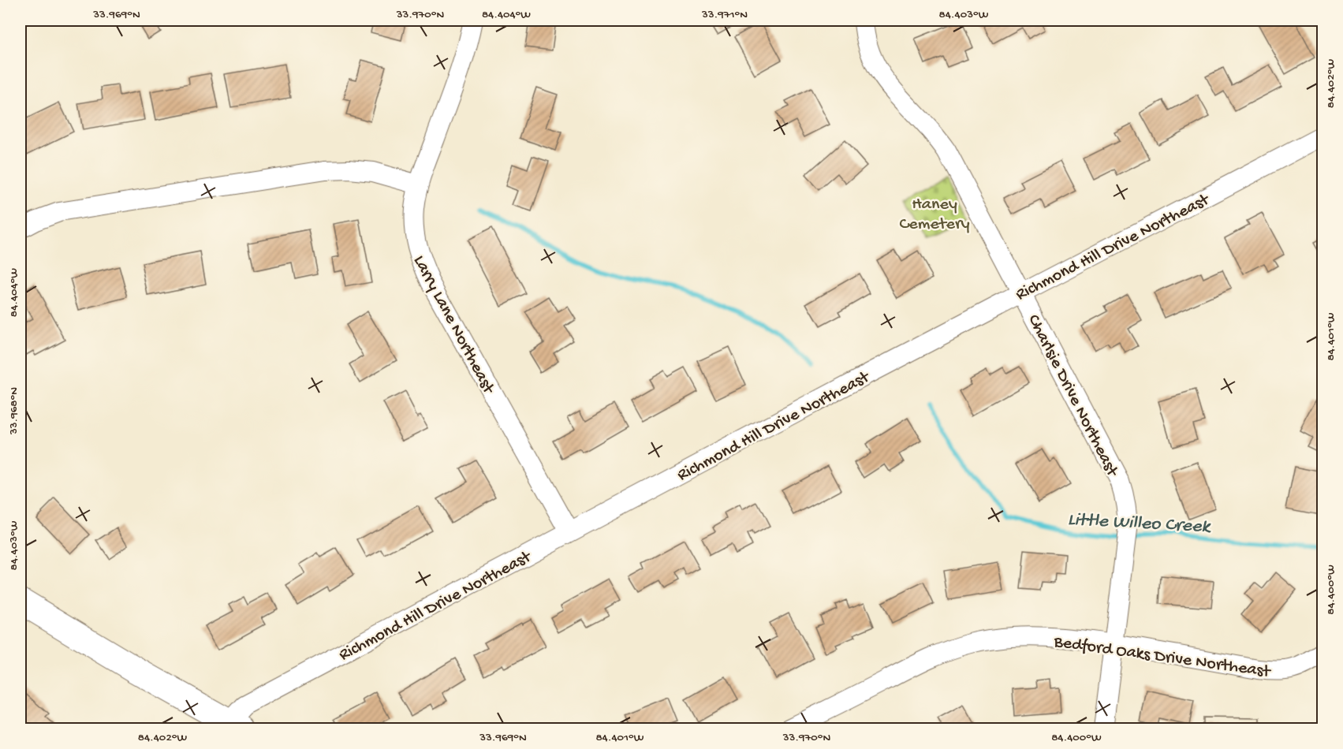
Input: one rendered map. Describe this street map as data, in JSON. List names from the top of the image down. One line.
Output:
{"streets":{"street":["Richmond Hill Drive Northeast","Larry Lane Northeast","Charlsie Drive Northeast","Bedford Oaks Drive Northeast"]},"crossings":[["Richmond Hill Drive Northeast","Larry Lane Northeast"],["Richmond Hill Drive Northeast","Charlsie Drive Northeast"],["Charlsie Drive Northeast","Bedford Oaks Drive Northeast"]],"water":["Little Willeo Creek"],"parks":["Haney Cemetery"],"coordinates":["33.969°N","33.970°N","84.404°W","33.971°N","84.403°W","84.402°W","84.401°W","33.968°N","84.400°W"]}
